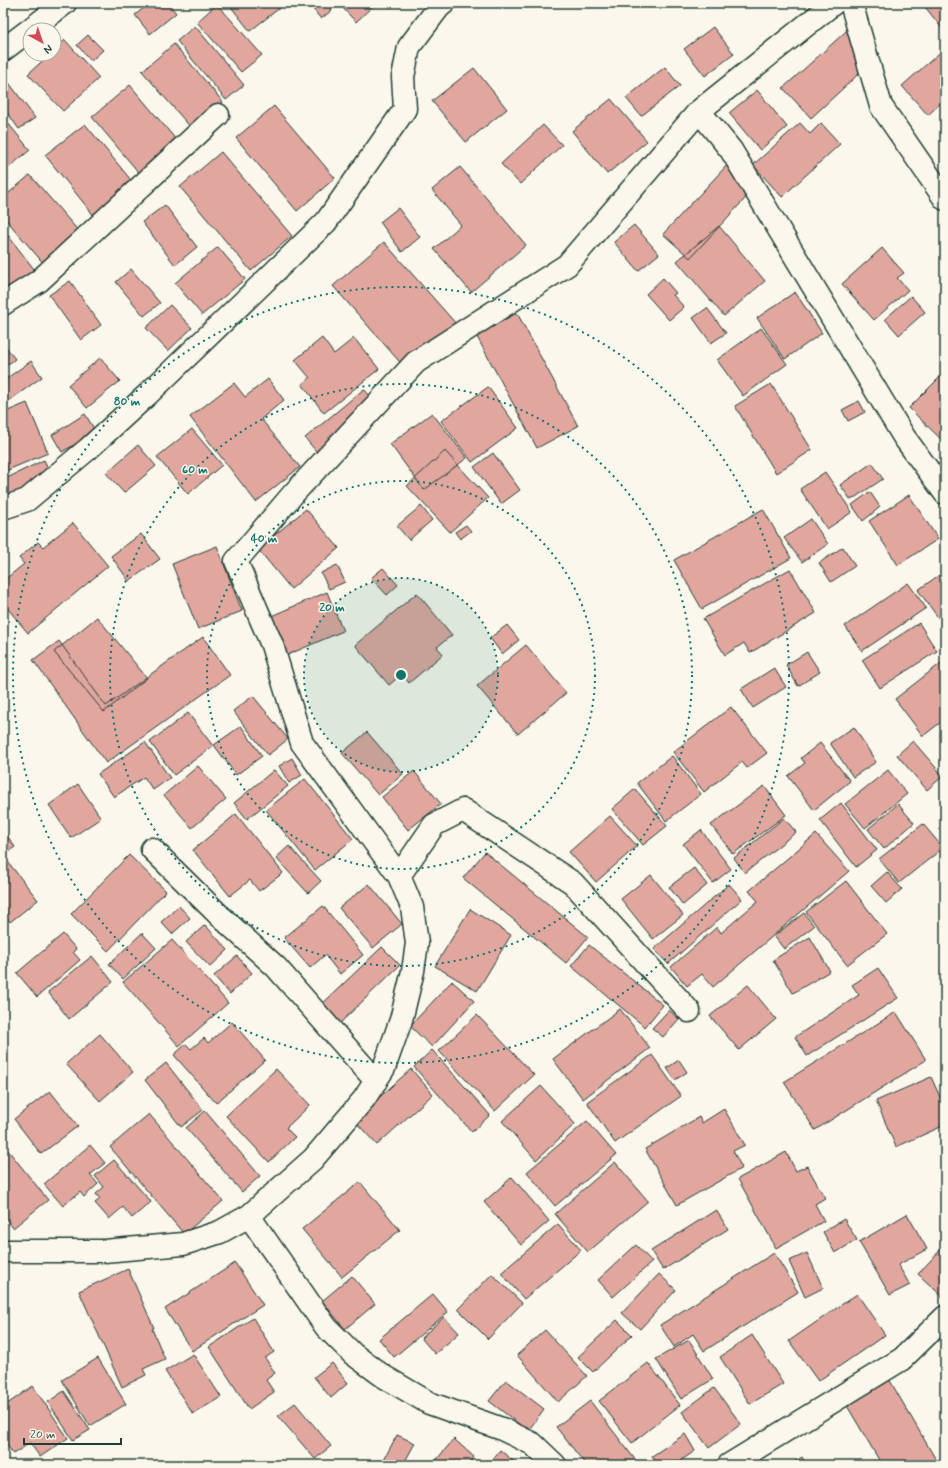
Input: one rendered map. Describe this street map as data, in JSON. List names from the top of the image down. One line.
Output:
{"scale_bar":"20 m","north":"bottom right","rings":["80 m","60 m","40 m","20 m"]}
